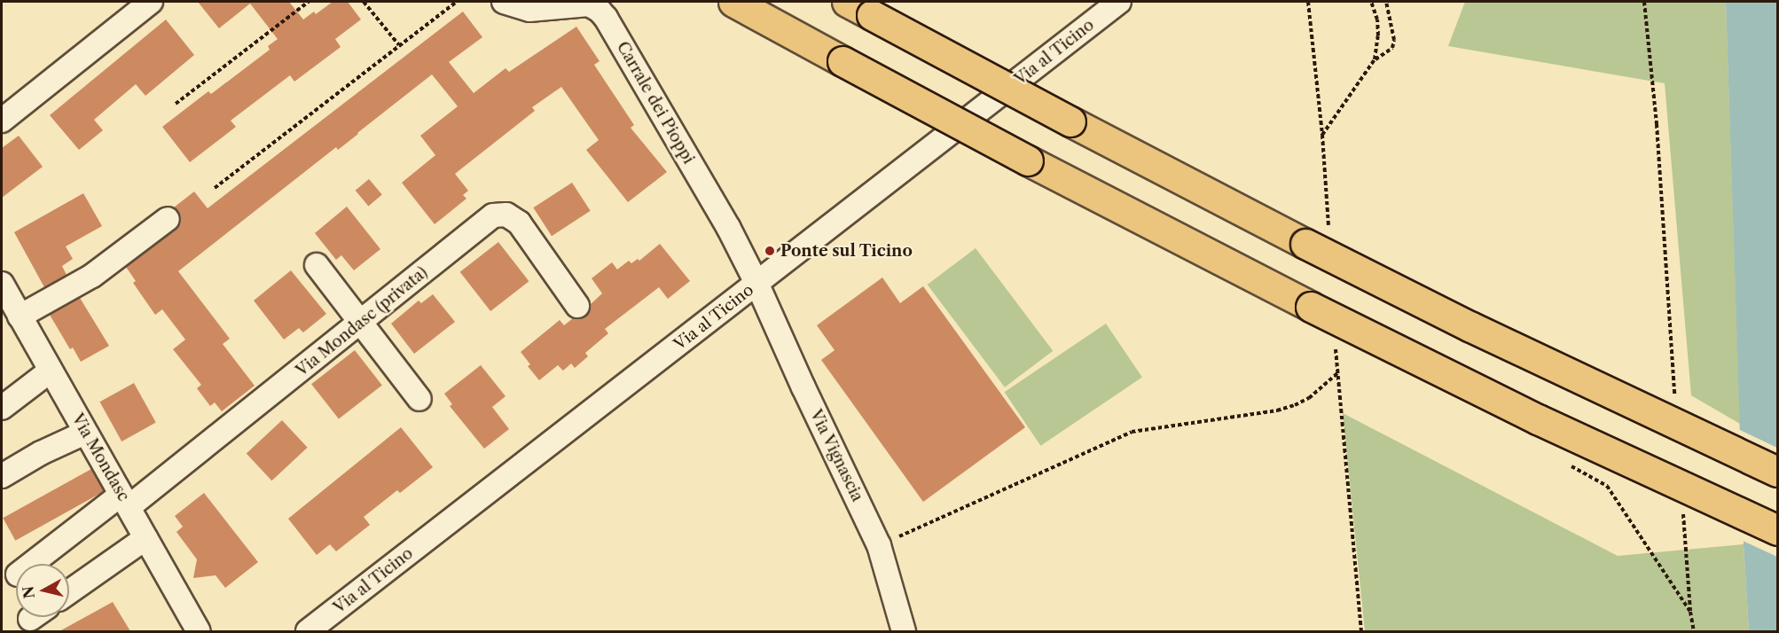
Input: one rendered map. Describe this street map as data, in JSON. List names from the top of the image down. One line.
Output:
{"streets":{"street":["Via al Ticino","Carrale dei Pioppi","Via Mondasc (privata)","Via Vignascia","Via Mondasc"]},"crossings":[["Via al Ticino","Carrale dei Pioppi"],["Via al Ticino","Via Vignascia"],["Carrale dei Pioppi","Via Vignascia"],["Via Mondasc (privata)","Via Mondasc"]],"places":["Ponte sul Ticino"],"north":"left"}
